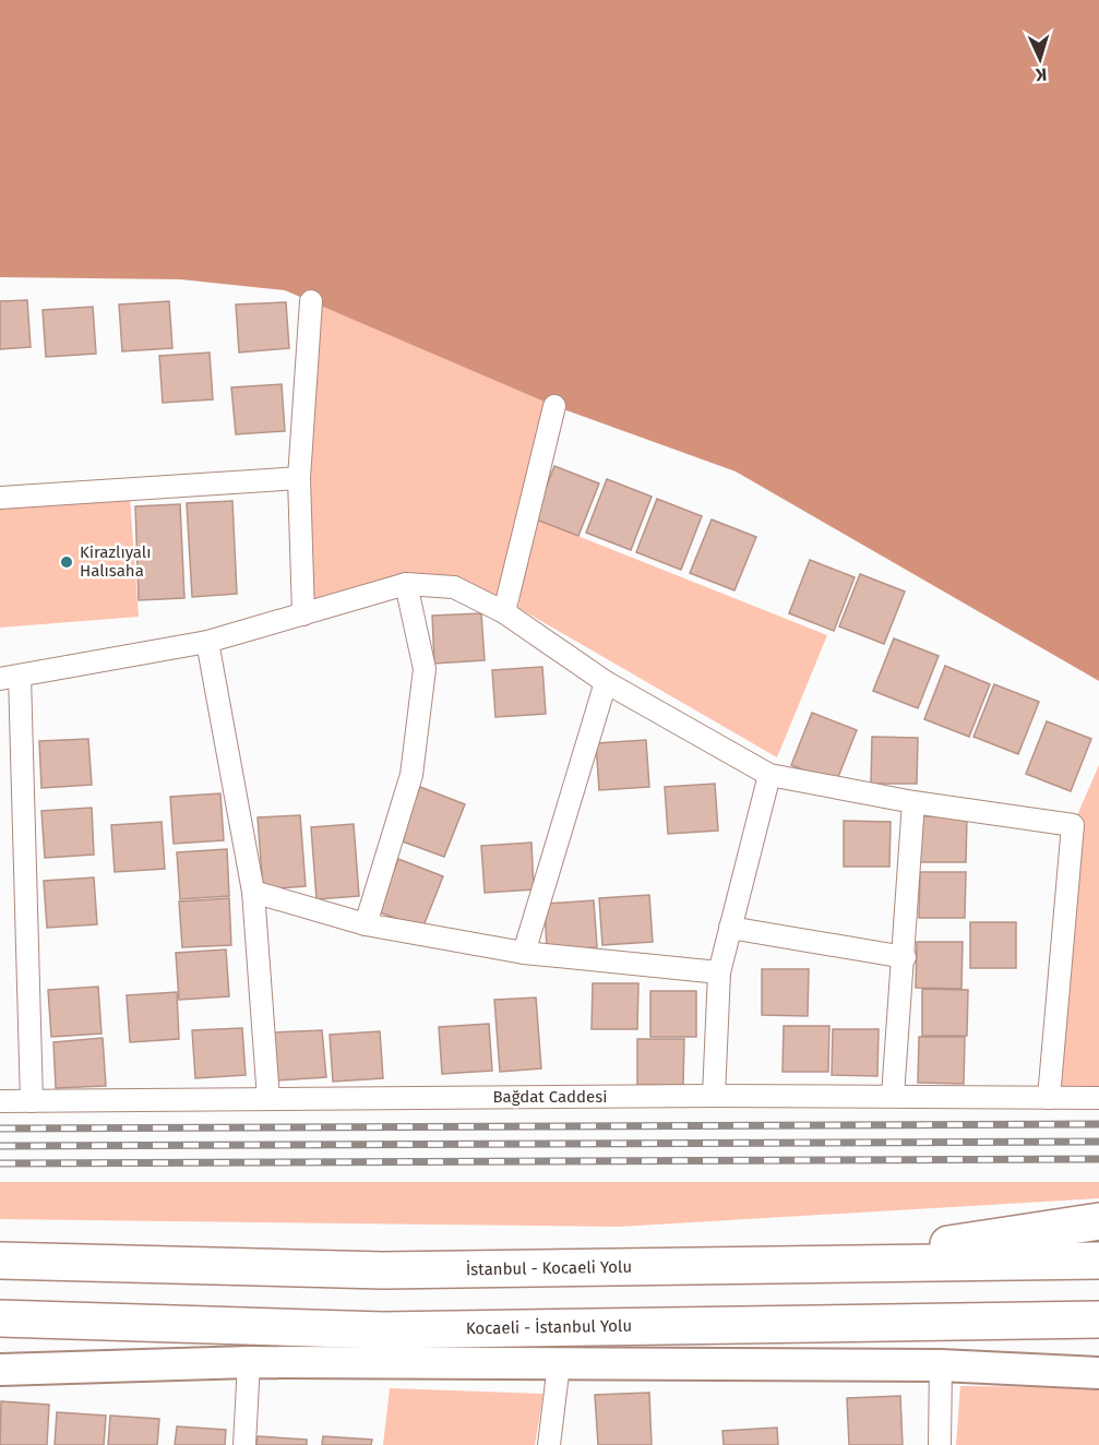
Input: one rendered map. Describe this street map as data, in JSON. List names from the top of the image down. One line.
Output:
{"streets":{"highway":["İstanbul - Kocaeli Yolu","Kocaeli - İstanbul Yolu"],"street":["Bağdat Caddesi"]},"places":["Kirazlıyalı Halısaha"],"north":"bottom"}
